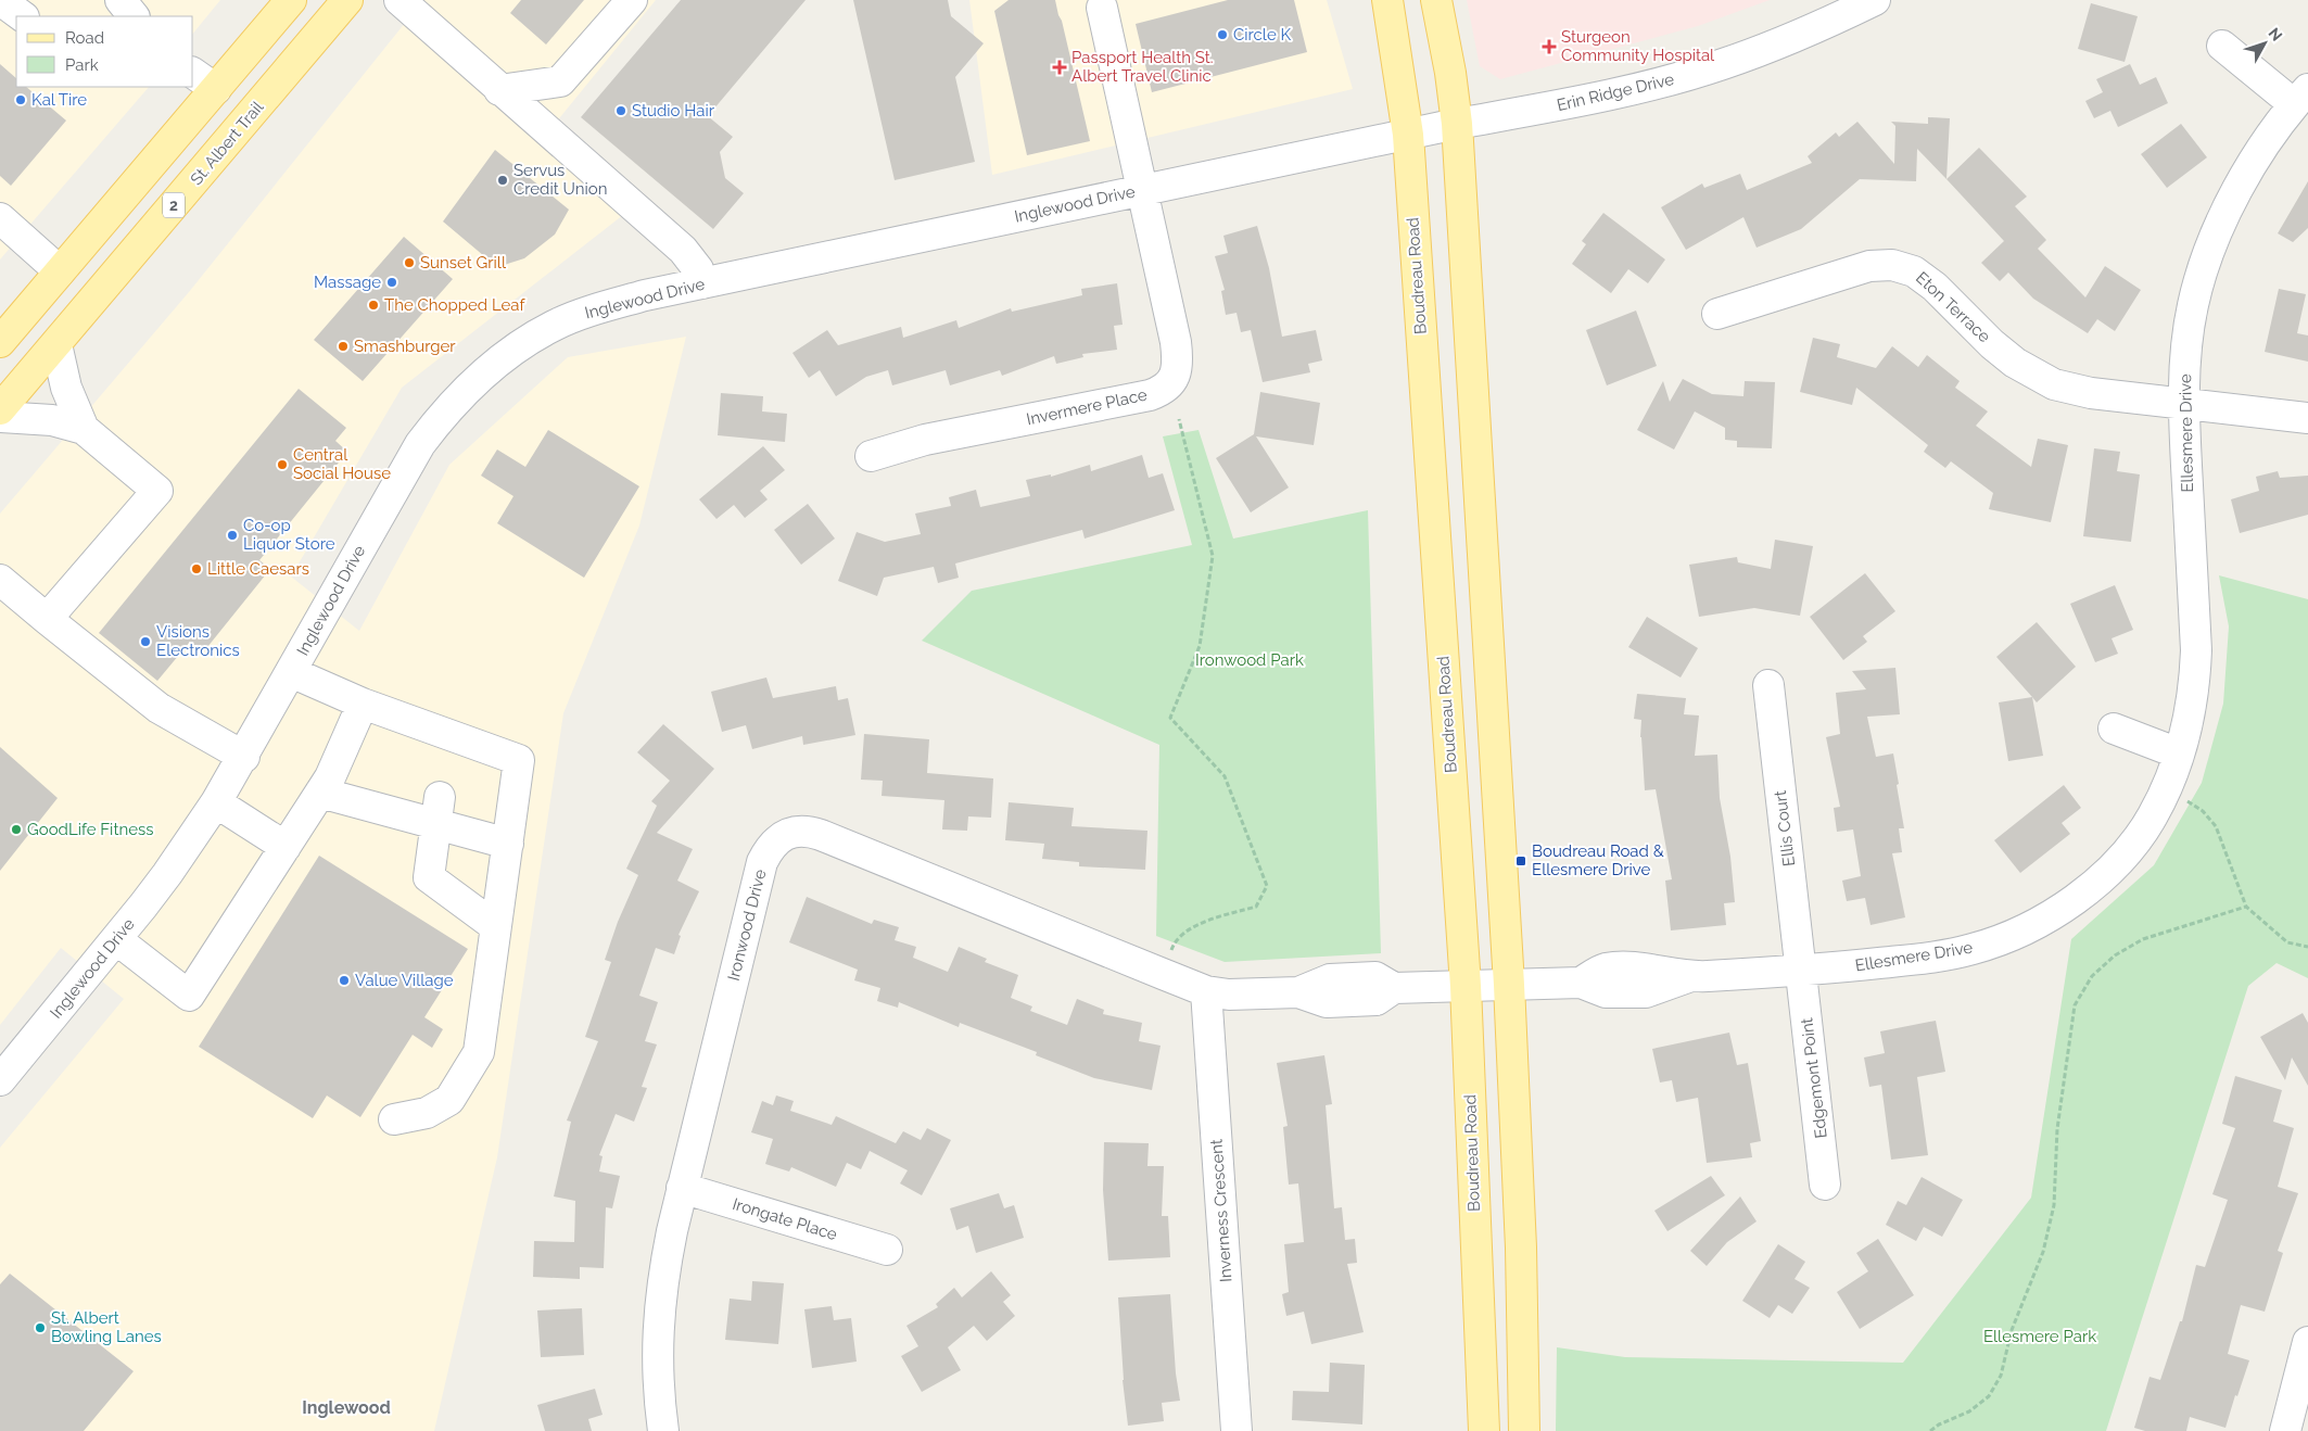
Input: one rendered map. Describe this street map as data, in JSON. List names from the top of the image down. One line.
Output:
{"streets":{"main road":["St. Albert Trail","2","Boudreau Road"],"street":["Erin Ridge Drive","Inglewood Drive","Eton Terrace","Invermere Place","Ellesmere Drive","Ellis Court","Ironwood Drive","Edgemont Point","Inverness Crescent","Irongate Place"]},"crossings":[["Erin Ridge Drive","Inglewood Drive"],["Erin Ridge Drive","Boudreau Road"],["Inglewood Drive","Boudreau Road"],["Inglewood Drive","Invermere Place"],["Boudreau Road","Ellesmere Drive"],["Boudreau Road","Ironwood Drive"],["Eton Terrace","Ellesmere Drive"],["Ellesmere Drive","Ellis Court"],["Ellesmere Drive","Ironwood Drive"],["Ellesmere Drive","Edgemont Point"],["Ellis Court","Edgemont Point"],["Ironwood Drive","Inverness Crescent"],["Ironwood Drive","Irongate Place"]],"districts":["Inglewood"],"parks":["Ironwood Park","Ellesmere Park"],"places":{"other":["Circle K","Kal Tire","Studio Hair","Servus Credit Union","Sunset Grill","Massage","The Chopped Leaf","Smashburger","Central Social House","Co-op Liquor Store","Little Caesars","Visions Electronics","GoodLife Fitness","Value Village","St. Albert Bowling Lanes"],"health":["Sturgeon Community Hospital","Passport Health St. Albert Travel Clinic"],"transit":["Boudreau Road & Ellesmere Drive"]},"legend":["Road","Park"],"north":"top right"}
